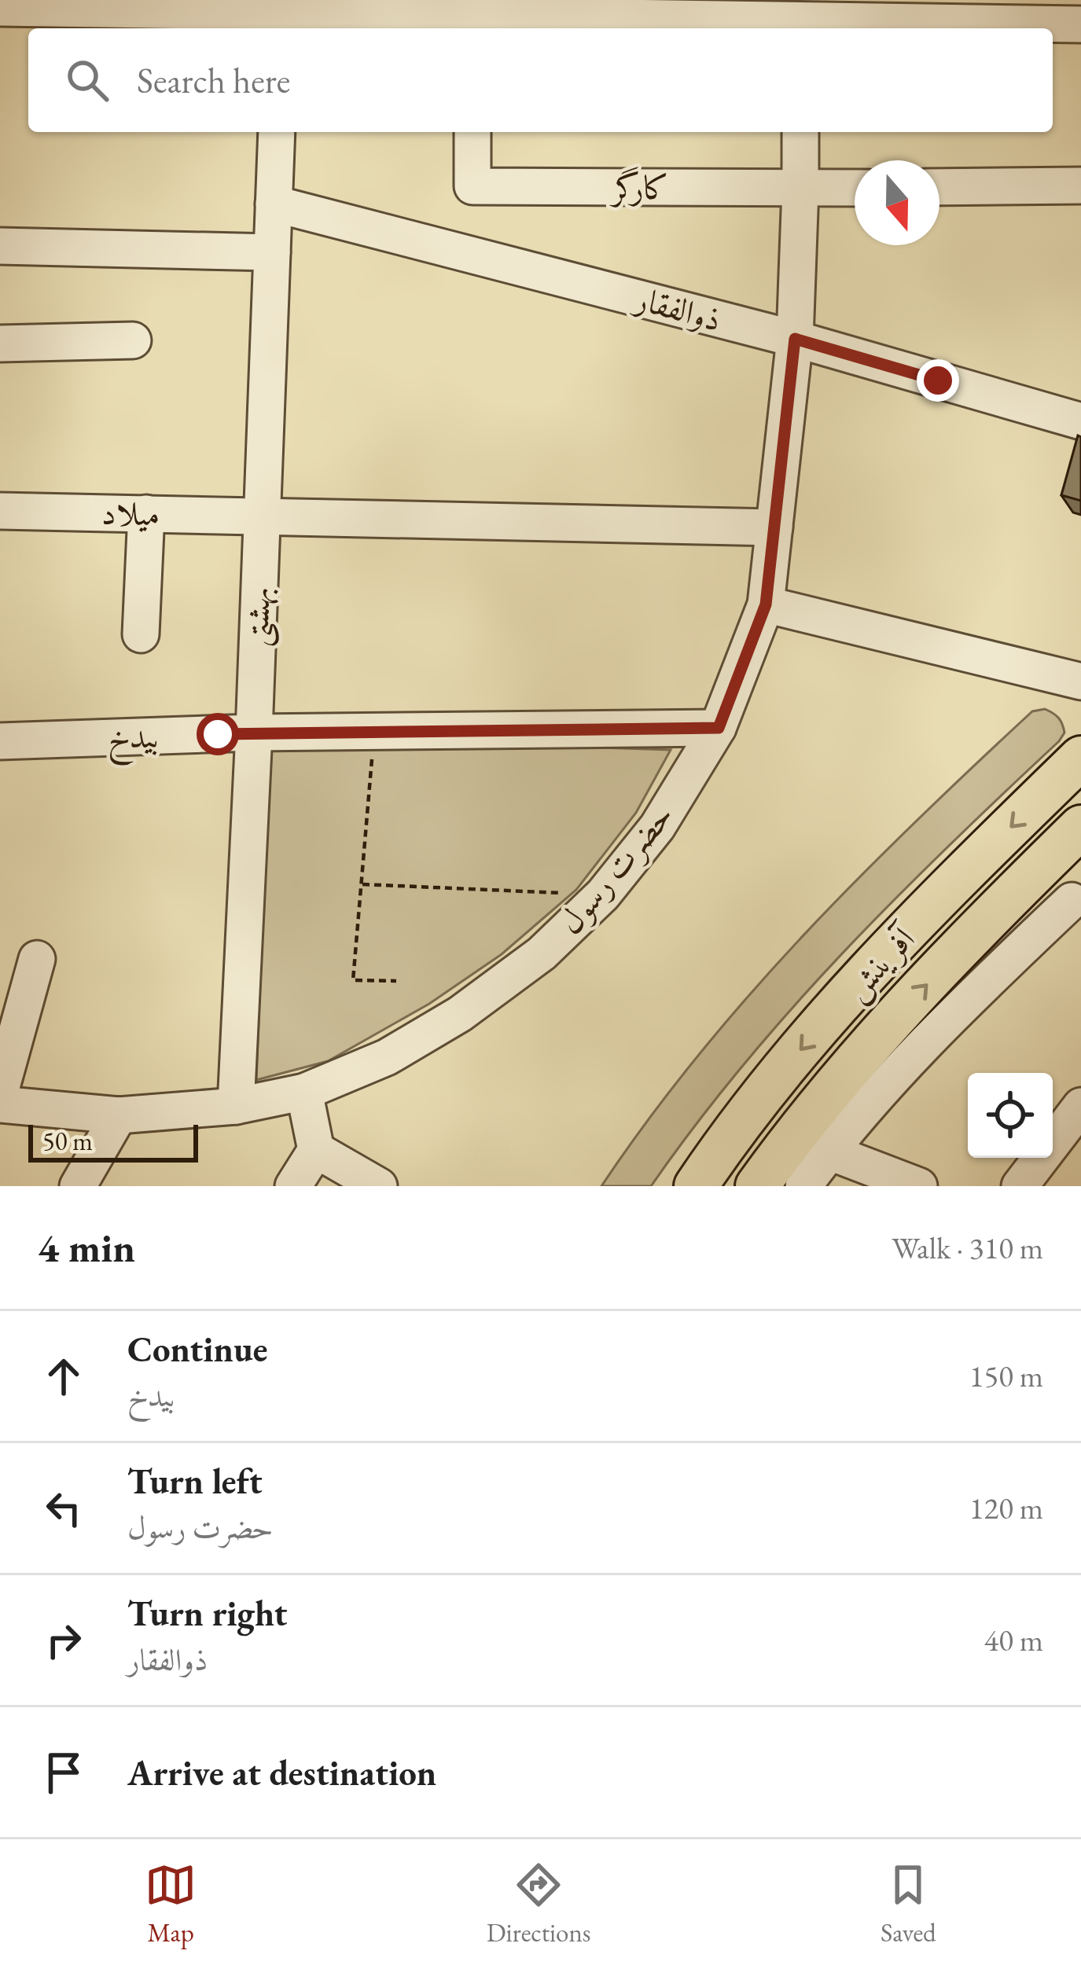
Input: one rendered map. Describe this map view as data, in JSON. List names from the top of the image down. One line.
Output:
{"streets":{"main road":["آفرینش"],"street":["کارگر","ذوالفقار","میلاد","بهشتی","بیدخ","حضرت رسول"]},"crossings":[["کارگر","حضرت رسول"],["ذوالفقار","بهشتی"],["ذوالفقار","حضرت رسول"],["میلاد","بهشتی"],["میلاد","حضرت رسول"],["بهشتی","بیدخ"],["بهشتی","حضرت رسول"],["بیدخ","حضرت رسول"]],"scale_bar":"50 m","north":"bottom","page":{"search":"Search here","scale":"50 m","heading":["4 min","Walk · 310 m"],"list":[["Continue","بیدخ","150 m"],["Turn left","حضرت رسول","120 m"],["Turn right","ذوالفقار","40 m"],"Arrive at destination"],"nav":["Map","Directions","Saved"]}}
